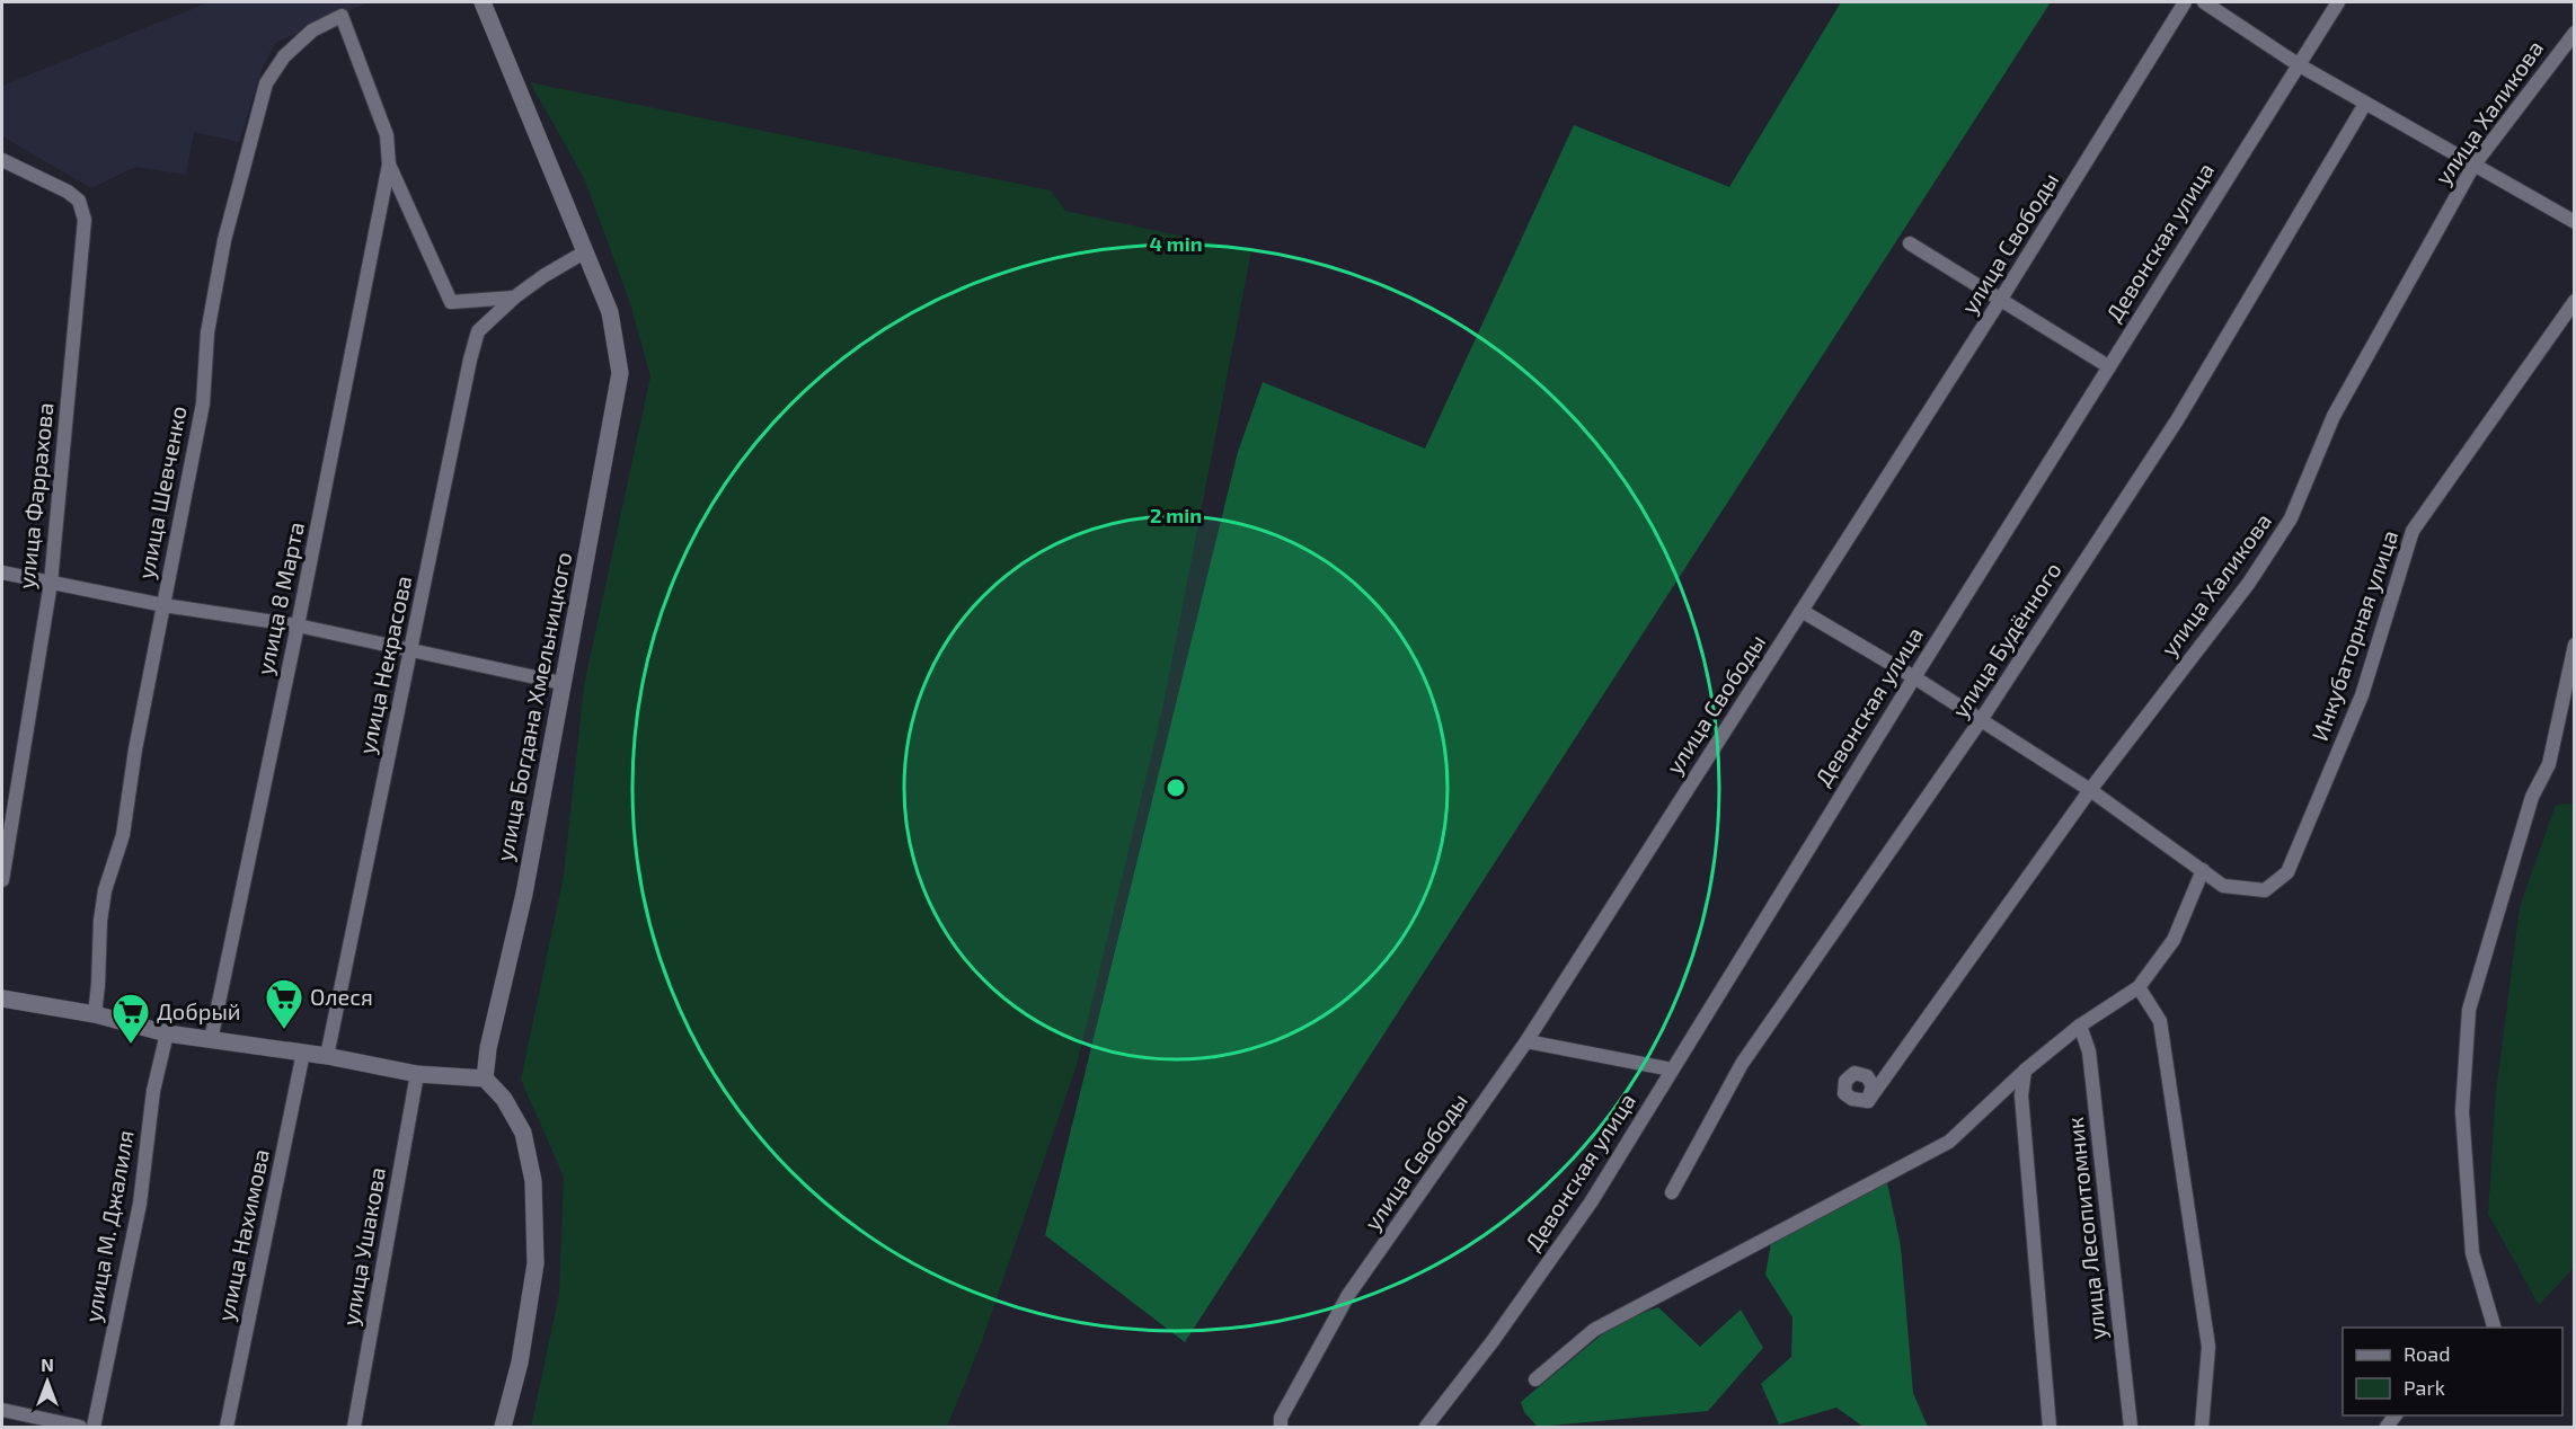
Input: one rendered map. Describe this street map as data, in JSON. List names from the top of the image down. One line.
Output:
{"streets":{"street":["улица Халикова","Девонская улица","улица Свободы","улица Шевченко","улица Фаррахова","улица 8 Марта","Инкубаторная улица","улица Будённого","улица Некрасова","улица Богдана Хмельницкого","улица М. Джалиля","улица Лесопитомник","улица Нахимова","улица Ушакова"]},"crossings":[["улица Халикова","Инкубаторная улица"],["Девонская улица","Инкубаторная улица"],["улица Свободы","Инкубаторная улица"],["улица Шевченко","улица 8 Марта"],["Инкубаторная улица","улица Будённого"],["улица Некрасова","улица Богдана Хмельницкого"]],"places":{"supermarket":["Олеся","Добрый"]},"legend":["Road","Park"],"north":"top","rings":["4 min","2 min"]}
